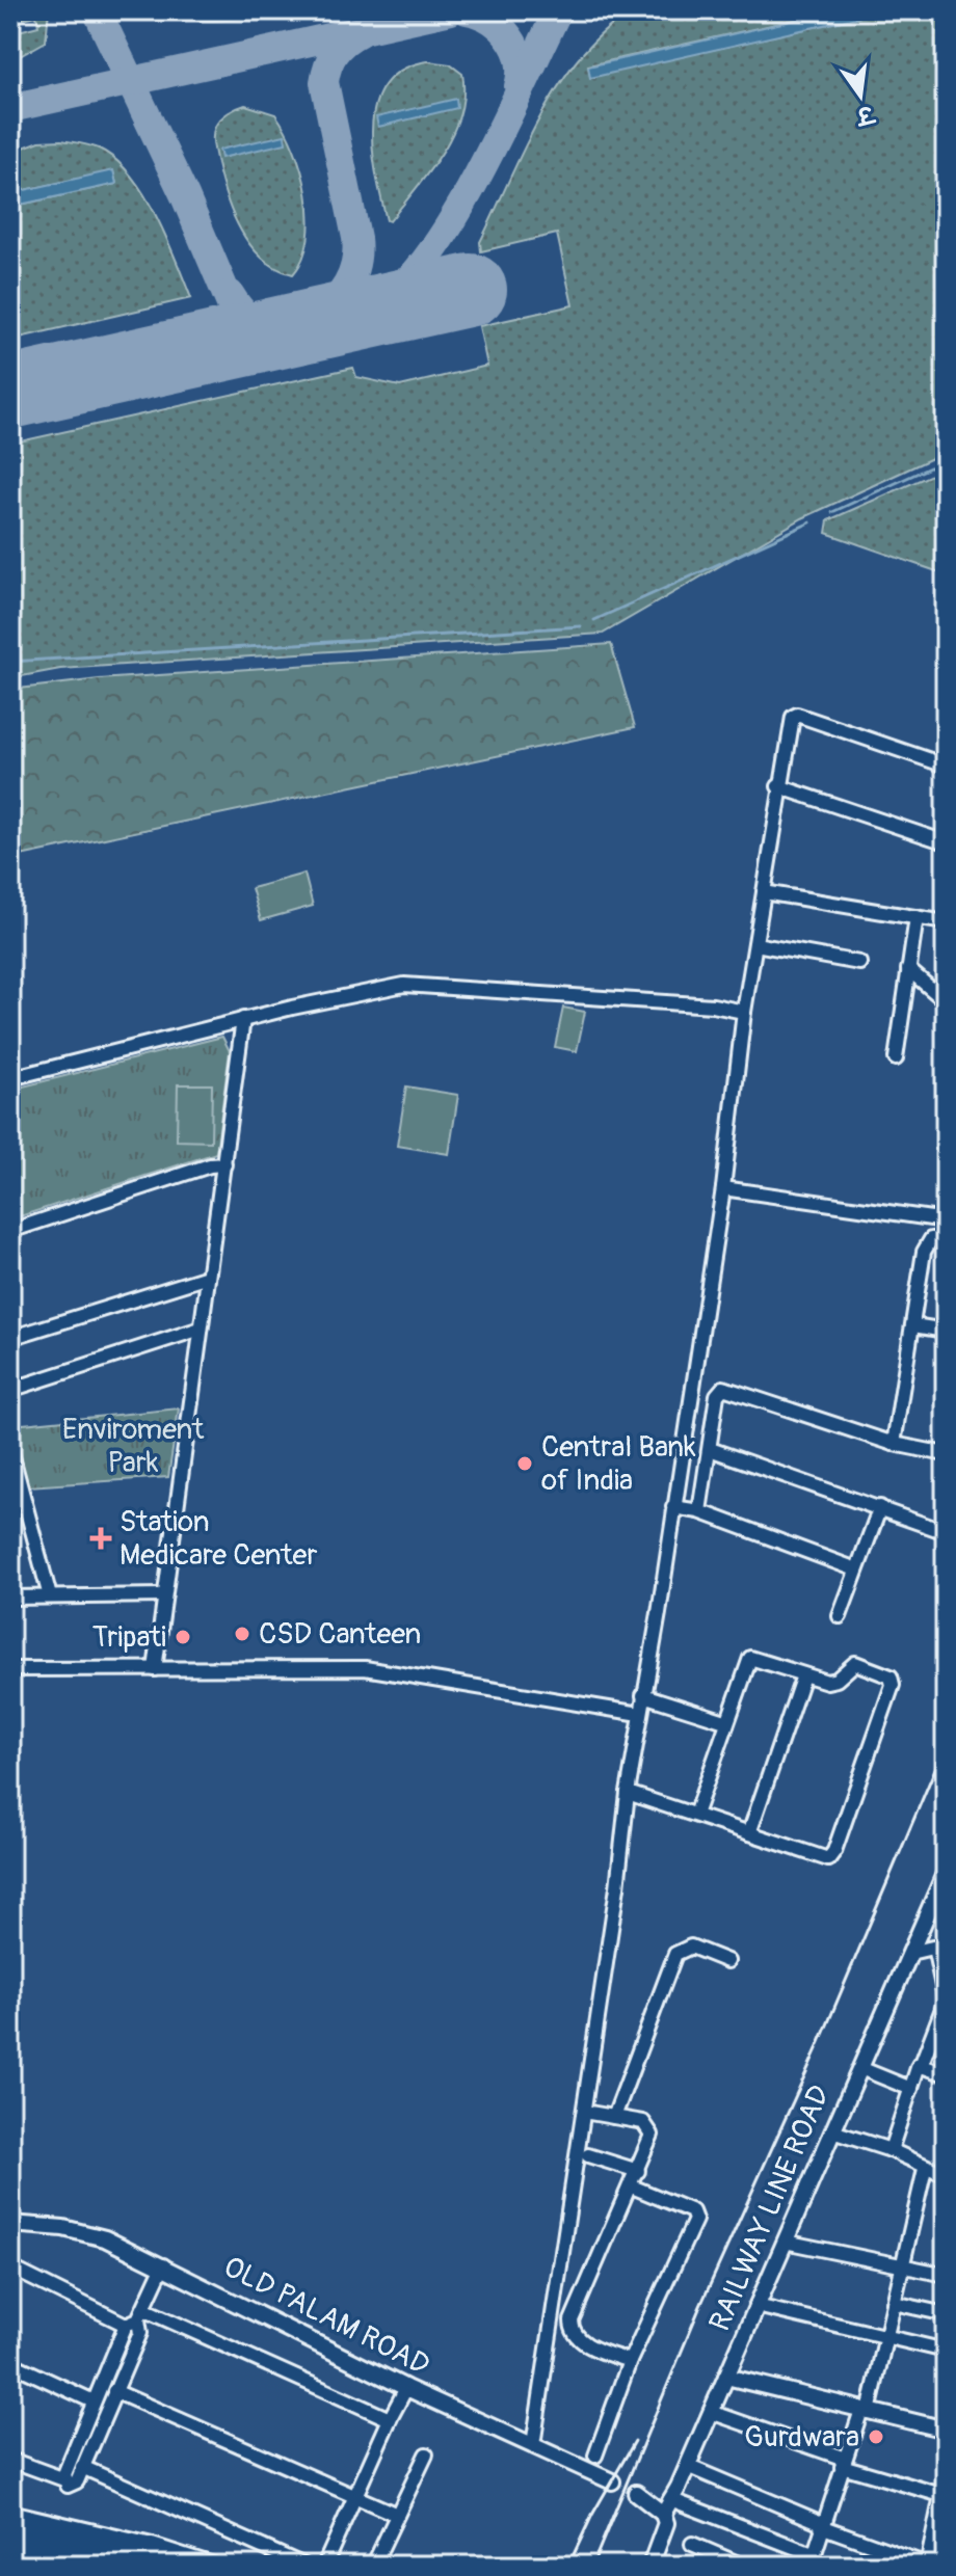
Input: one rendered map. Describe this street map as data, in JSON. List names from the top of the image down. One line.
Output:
{"streets":{"street":["RAILWAY LINE ROAD","OLD PALAM ROAD"]},"parks":["Enviroment Park"],"places":{"other":["Central Bank of India","CSD Canteen","Tripati","Gurdwara"],"health":["Station Medicare Center"]},"north":"bottom"}
